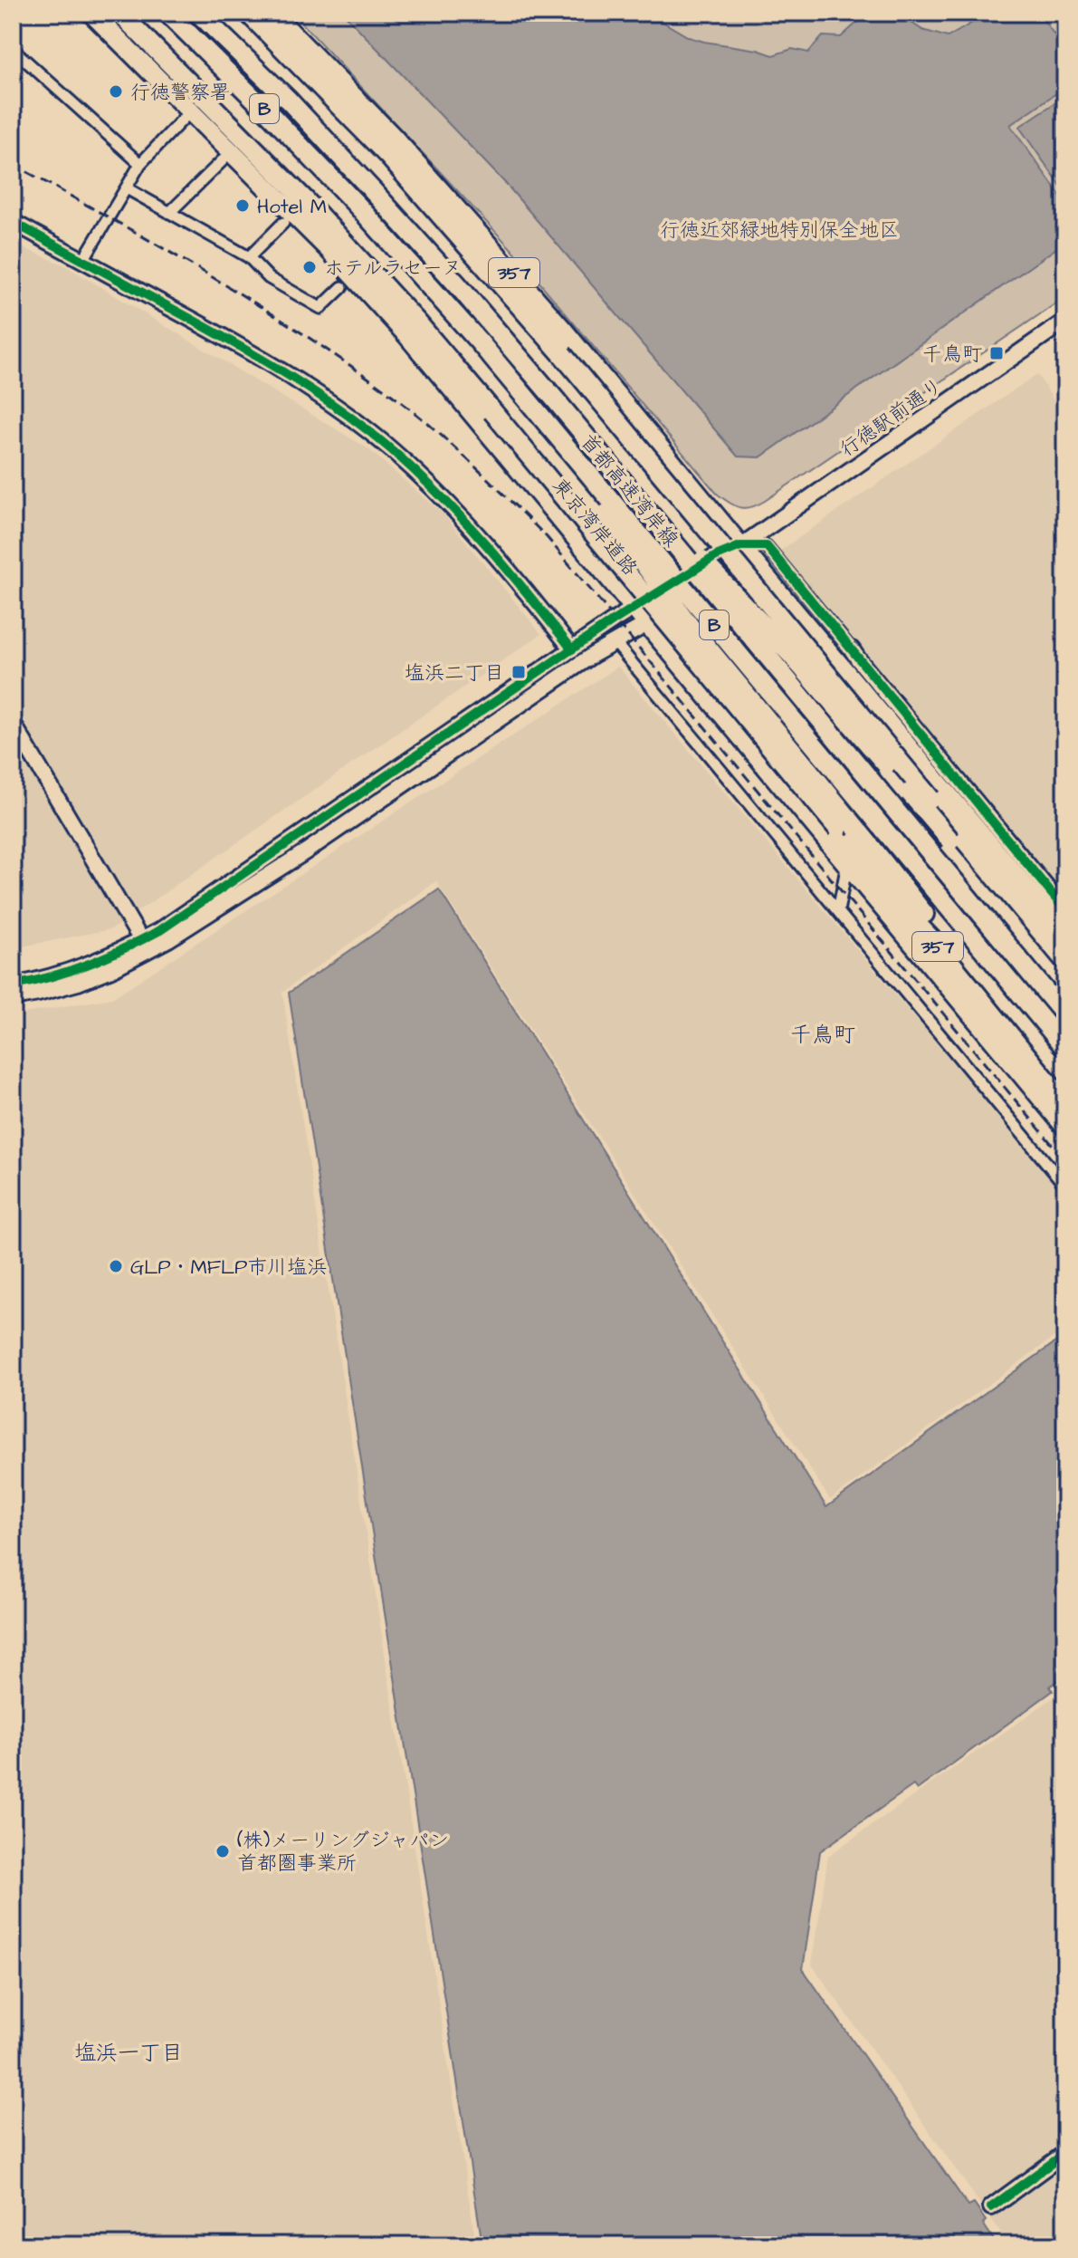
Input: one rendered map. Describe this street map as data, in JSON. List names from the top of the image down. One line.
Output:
{"streets":{"highway":["B","357","首都高速湾岸線","東京湾岸道路"],"street":["行徳駅前通り"]},"crossings":[["357","行徳駅前通り"]],"districts":["千鳥町","塩浜一丁目"],"parks":["行徳近郊緑地特別保全地区"],"places":{"other":["行徳警察署","Hotel M","ホテルラセーヌ","GLP・MFLP市川塩浜","(株)メーリングジャパン 首都圏事業所"],"transit":["千鳥町","塩浜二丁目"]}}
